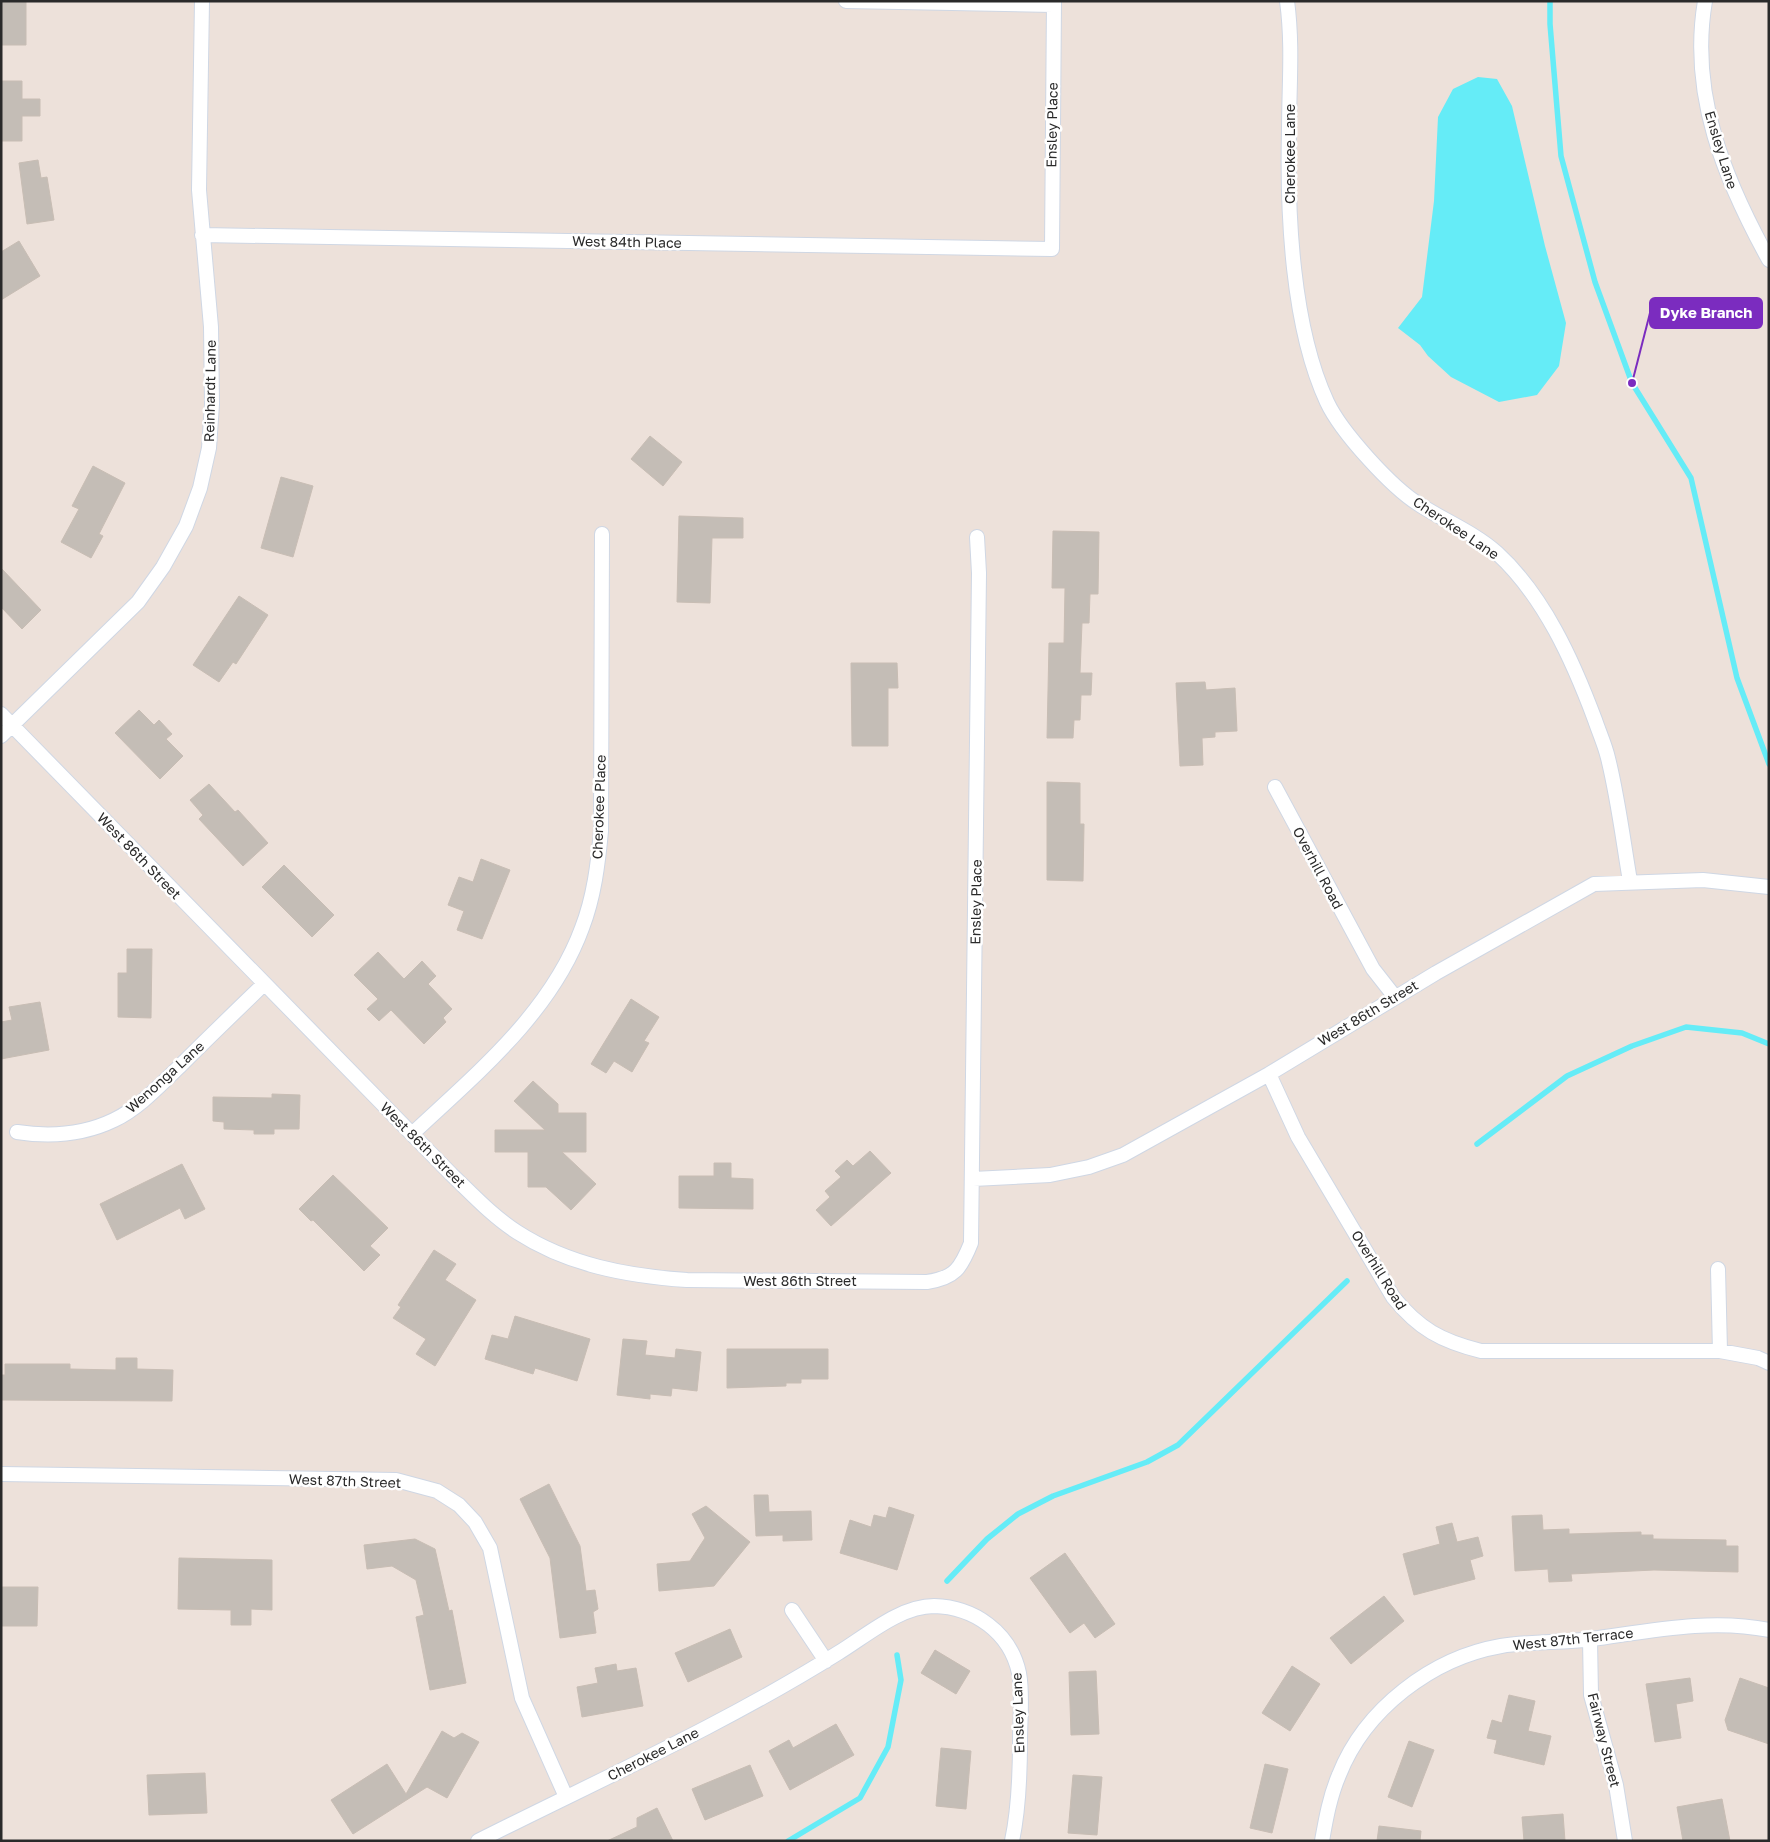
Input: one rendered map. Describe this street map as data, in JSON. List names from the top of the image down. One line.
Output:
{"streets":{"street":["Ensley Place","Ensley Lane","Cherokee Lane","West 84th Place","Reinhardt Lane","Cherokee Place","West 86th Street","Overhill Road","Wenonga Lane","West 87th Street","West 87th Terrace","Fairway Street"]},"crossings":[["Ensley Place","West 84th Place"],["Ensley Place","West 86th Street"],["Ensley Lane","Cherokee Lane"],["Cherokee Lane","West 86th Street"],["Cherokee Lane","West 87th Street"],["West 84th Place","Reinhardt Lane"],["Reinhardt Lane","West 86th Street"],["Cherokee Place","West 86th Street"],["West 86th Street","Overhill Road"],["West 86th Street","Wenonga Lane"],["West 87th Terrace","Fairway Street"]],"places":["Dyke Branch"]}
